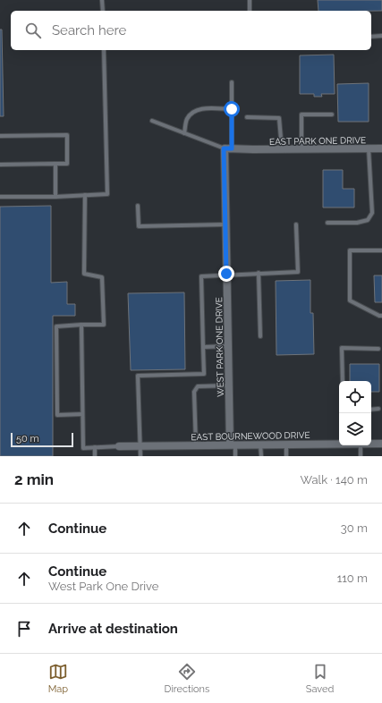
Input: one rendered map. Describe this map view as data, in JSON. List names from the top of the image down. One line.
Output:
{"streets":{"street":["EAST PARK ONE DRIVE","WEST PARK ONE DRIVE","EAST BOURNEWOOD DRIVE"]},"crossings":[["EAST PARK ONE DRIVE","WEST PARK ONE DRIVE"],["WEST PARK ONE DRIVE","EAST BOURNEWOOD DRIVE"]],"scale_bar":"50 m","page":{"search":"Search here","scale":"50 m","heading":["2 min","Walk · 140 m"],"list":[["Continue","30 m"],["Continue","West Park One Drive","110 m"],"Arrive at destination"],"nav":["Map","Directions","Saved"]}}
